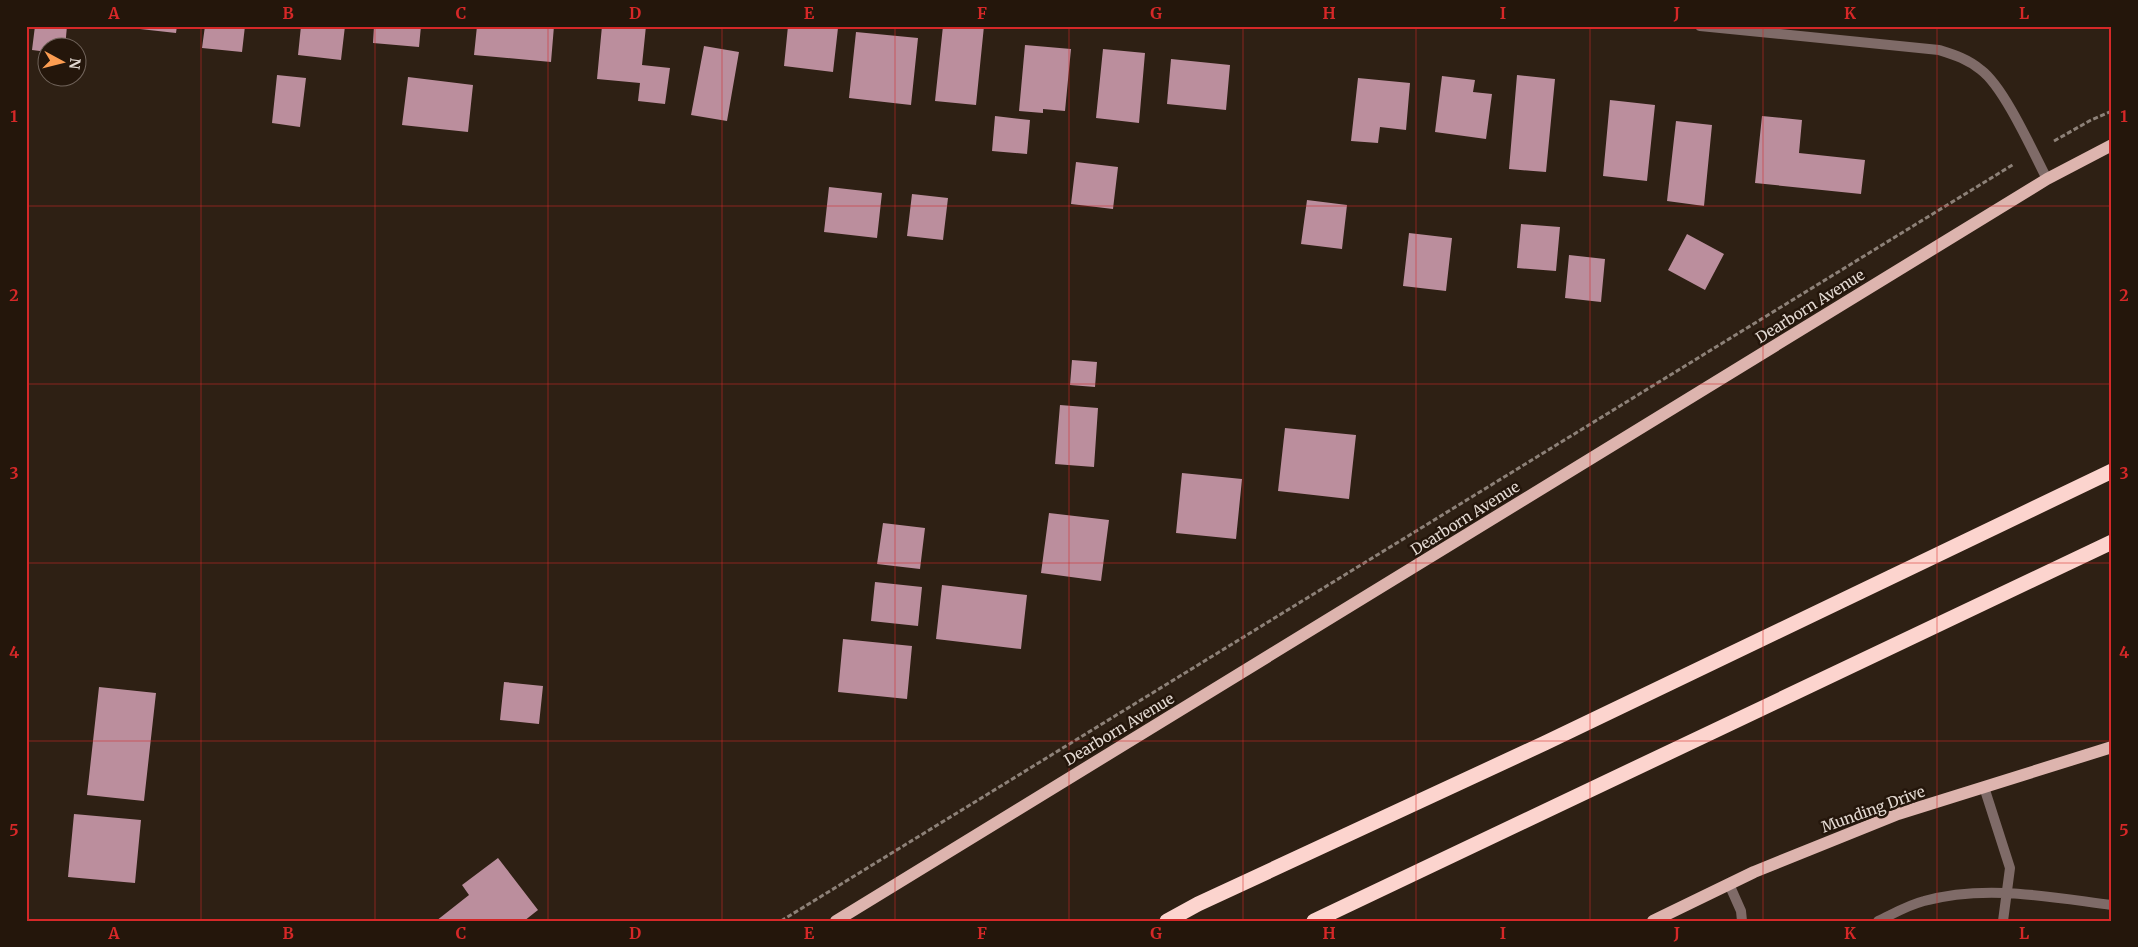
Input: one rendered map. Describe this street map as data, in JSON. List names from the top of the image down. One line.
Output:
{"streets":{"main road":["Dearborn Avenue","Munding Drive"]},"north":"right","grid":{"columns":["A","B","C","D","E","F","G","H","I","J","K","L"],"rows":["1","2","3","4","5"]}}
